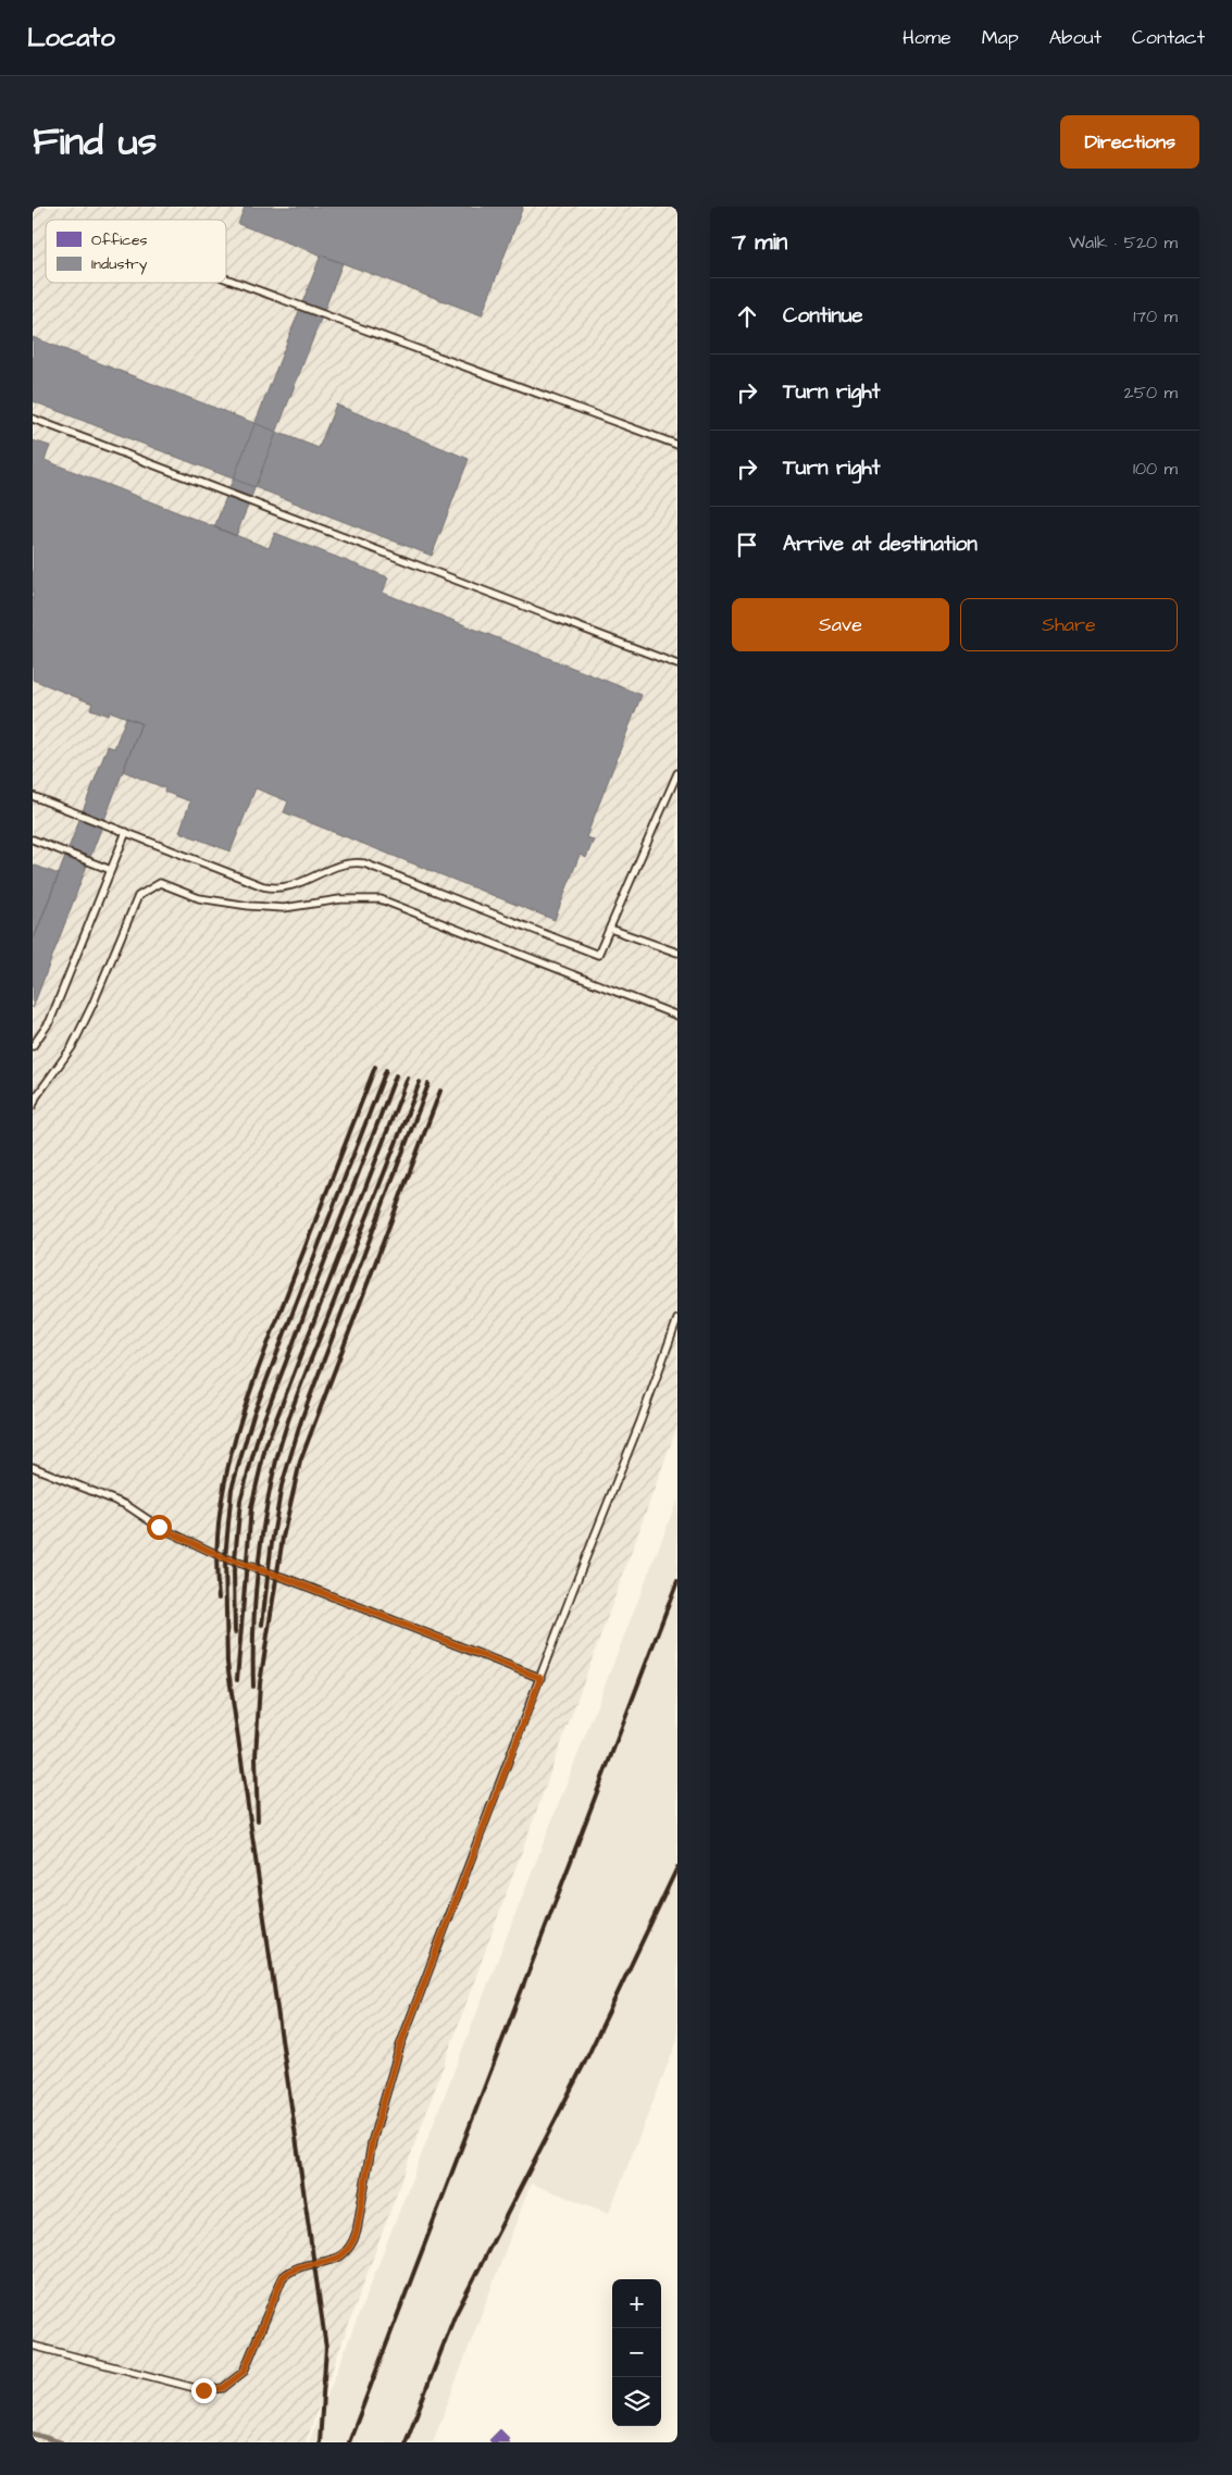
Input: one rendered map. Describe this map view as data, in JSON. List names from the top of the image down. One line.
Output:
{"legend":["Offices","Industry"],"page":{"header":"Locato","nav":["Home","Map","About","Contact"],"title":"Find us","buttons":["Directions",["Save","Share"]],"heading":["7 min","Walk · 520 m"],"list":[["Continue","170 m"],["Turn right","250 m"],["Turn right","100 m"],"Arrive at destination"],"map_buttons":["+","−"]}}
